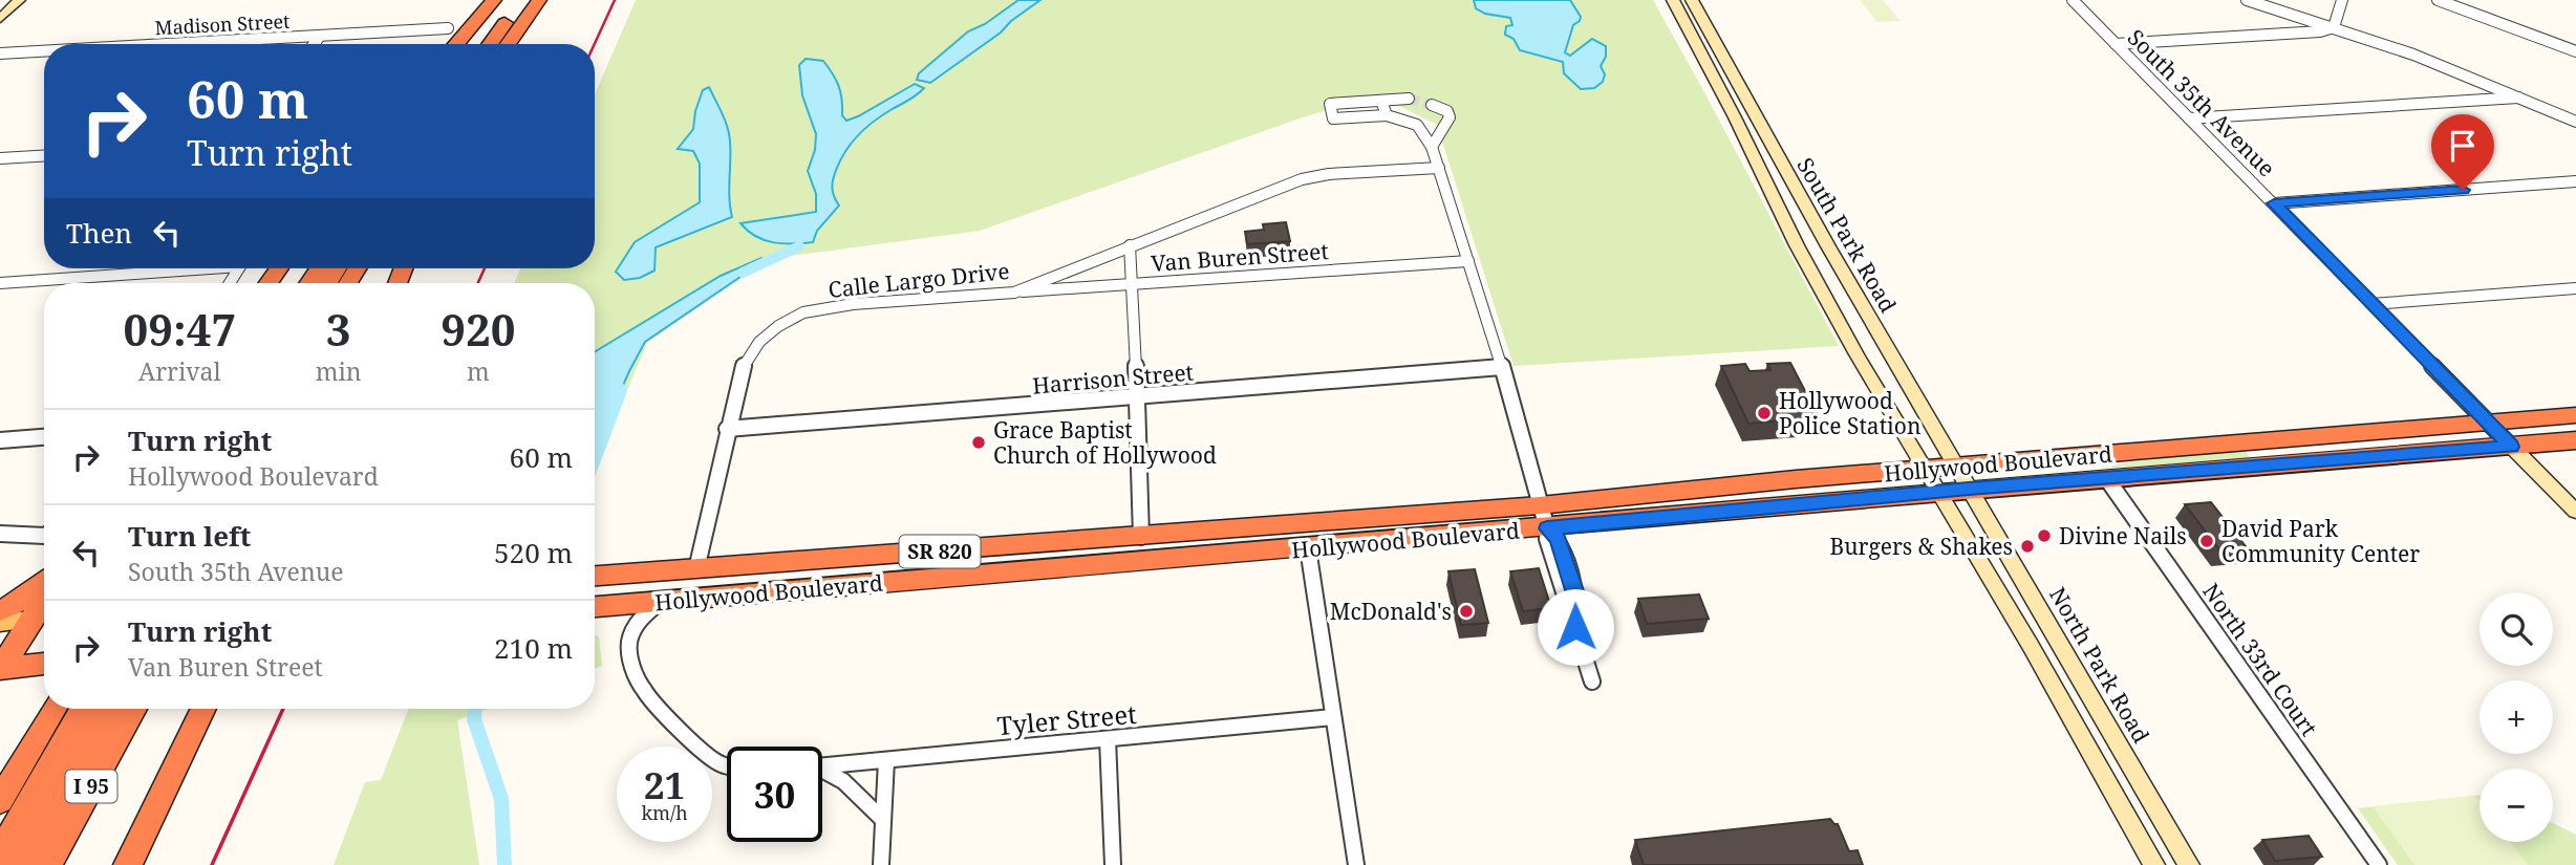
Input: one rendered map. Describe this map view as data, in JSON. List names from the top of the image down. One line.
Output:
{"streets":{"highway":["Hollywood Boulevard","SR 820","I 95"],"street":["Madison Street","South 35th Avenue","South Park Road","Van Buren Street","Calle Largo Drive","Harrison Street","North 33rd Court","North Park Road","Tyler Street"]},"crossings":[["South 35th Avenue","Hollywood Boulevard"],["South Park Road","Hollywood Boulevard"],["South Park Road","North Park Road"],["Van Buren Street","Calle Largo Drive"],["Calle Largo Drive","Harrison Street"],["Calle Largo Drive","Hollywood Boulevard"],["Hollywood Boulevard","North 33rd Court"],["Hollywood Boulevard","North Park Road"]],"places":["Hollywood Police Station","Grace Baptist Church of Hollywood","Divine Nails","David Park Community Center","Burgers & Shakes","McDonald's"],"page":{"turn":["60 m","Turn right"],"then":"Then","eta":["09:47","Arrival","3","min","920","m"],"list":[{"name":"Turn right","note":"Hollywood Boulevard","value":"60 m"},{"name":"Turn left","note":"South 35th Avenue","value":"520 m"},{"name":"Turn right","note":"Van Buren Street","value":"210 m"}],"map_buttons":["+","−"],"speed":"21 km/h","limit":"30"}}
